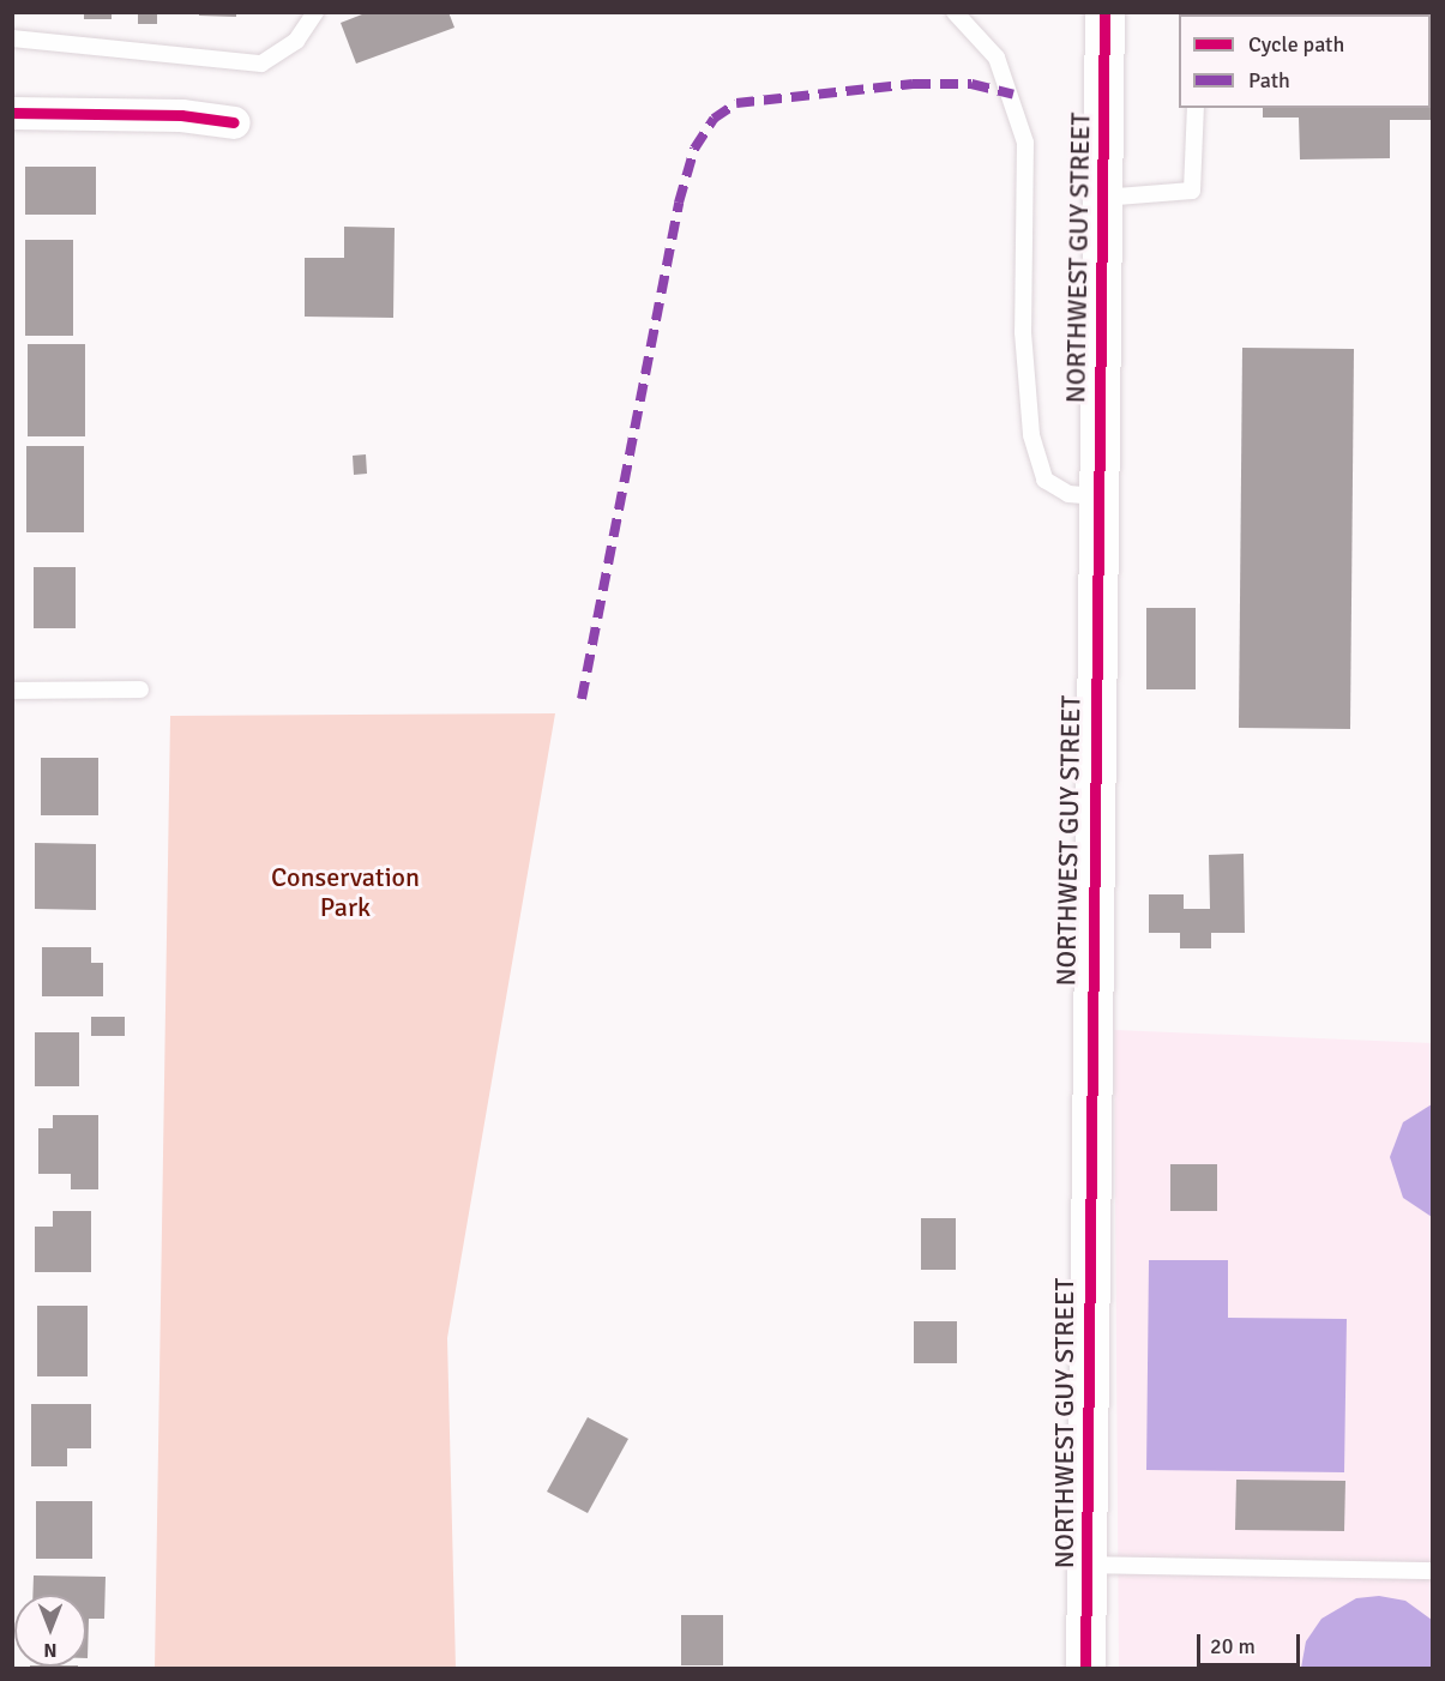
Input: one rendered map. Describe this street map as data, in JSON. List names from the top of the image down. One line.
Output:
{"streets":{"street":["NORTHWEST GUY STREET"]},"parks":["Conservation Park"],"legend":["Cycle path","Path"],"scale_bar":"20 m","north":"bottom"}
